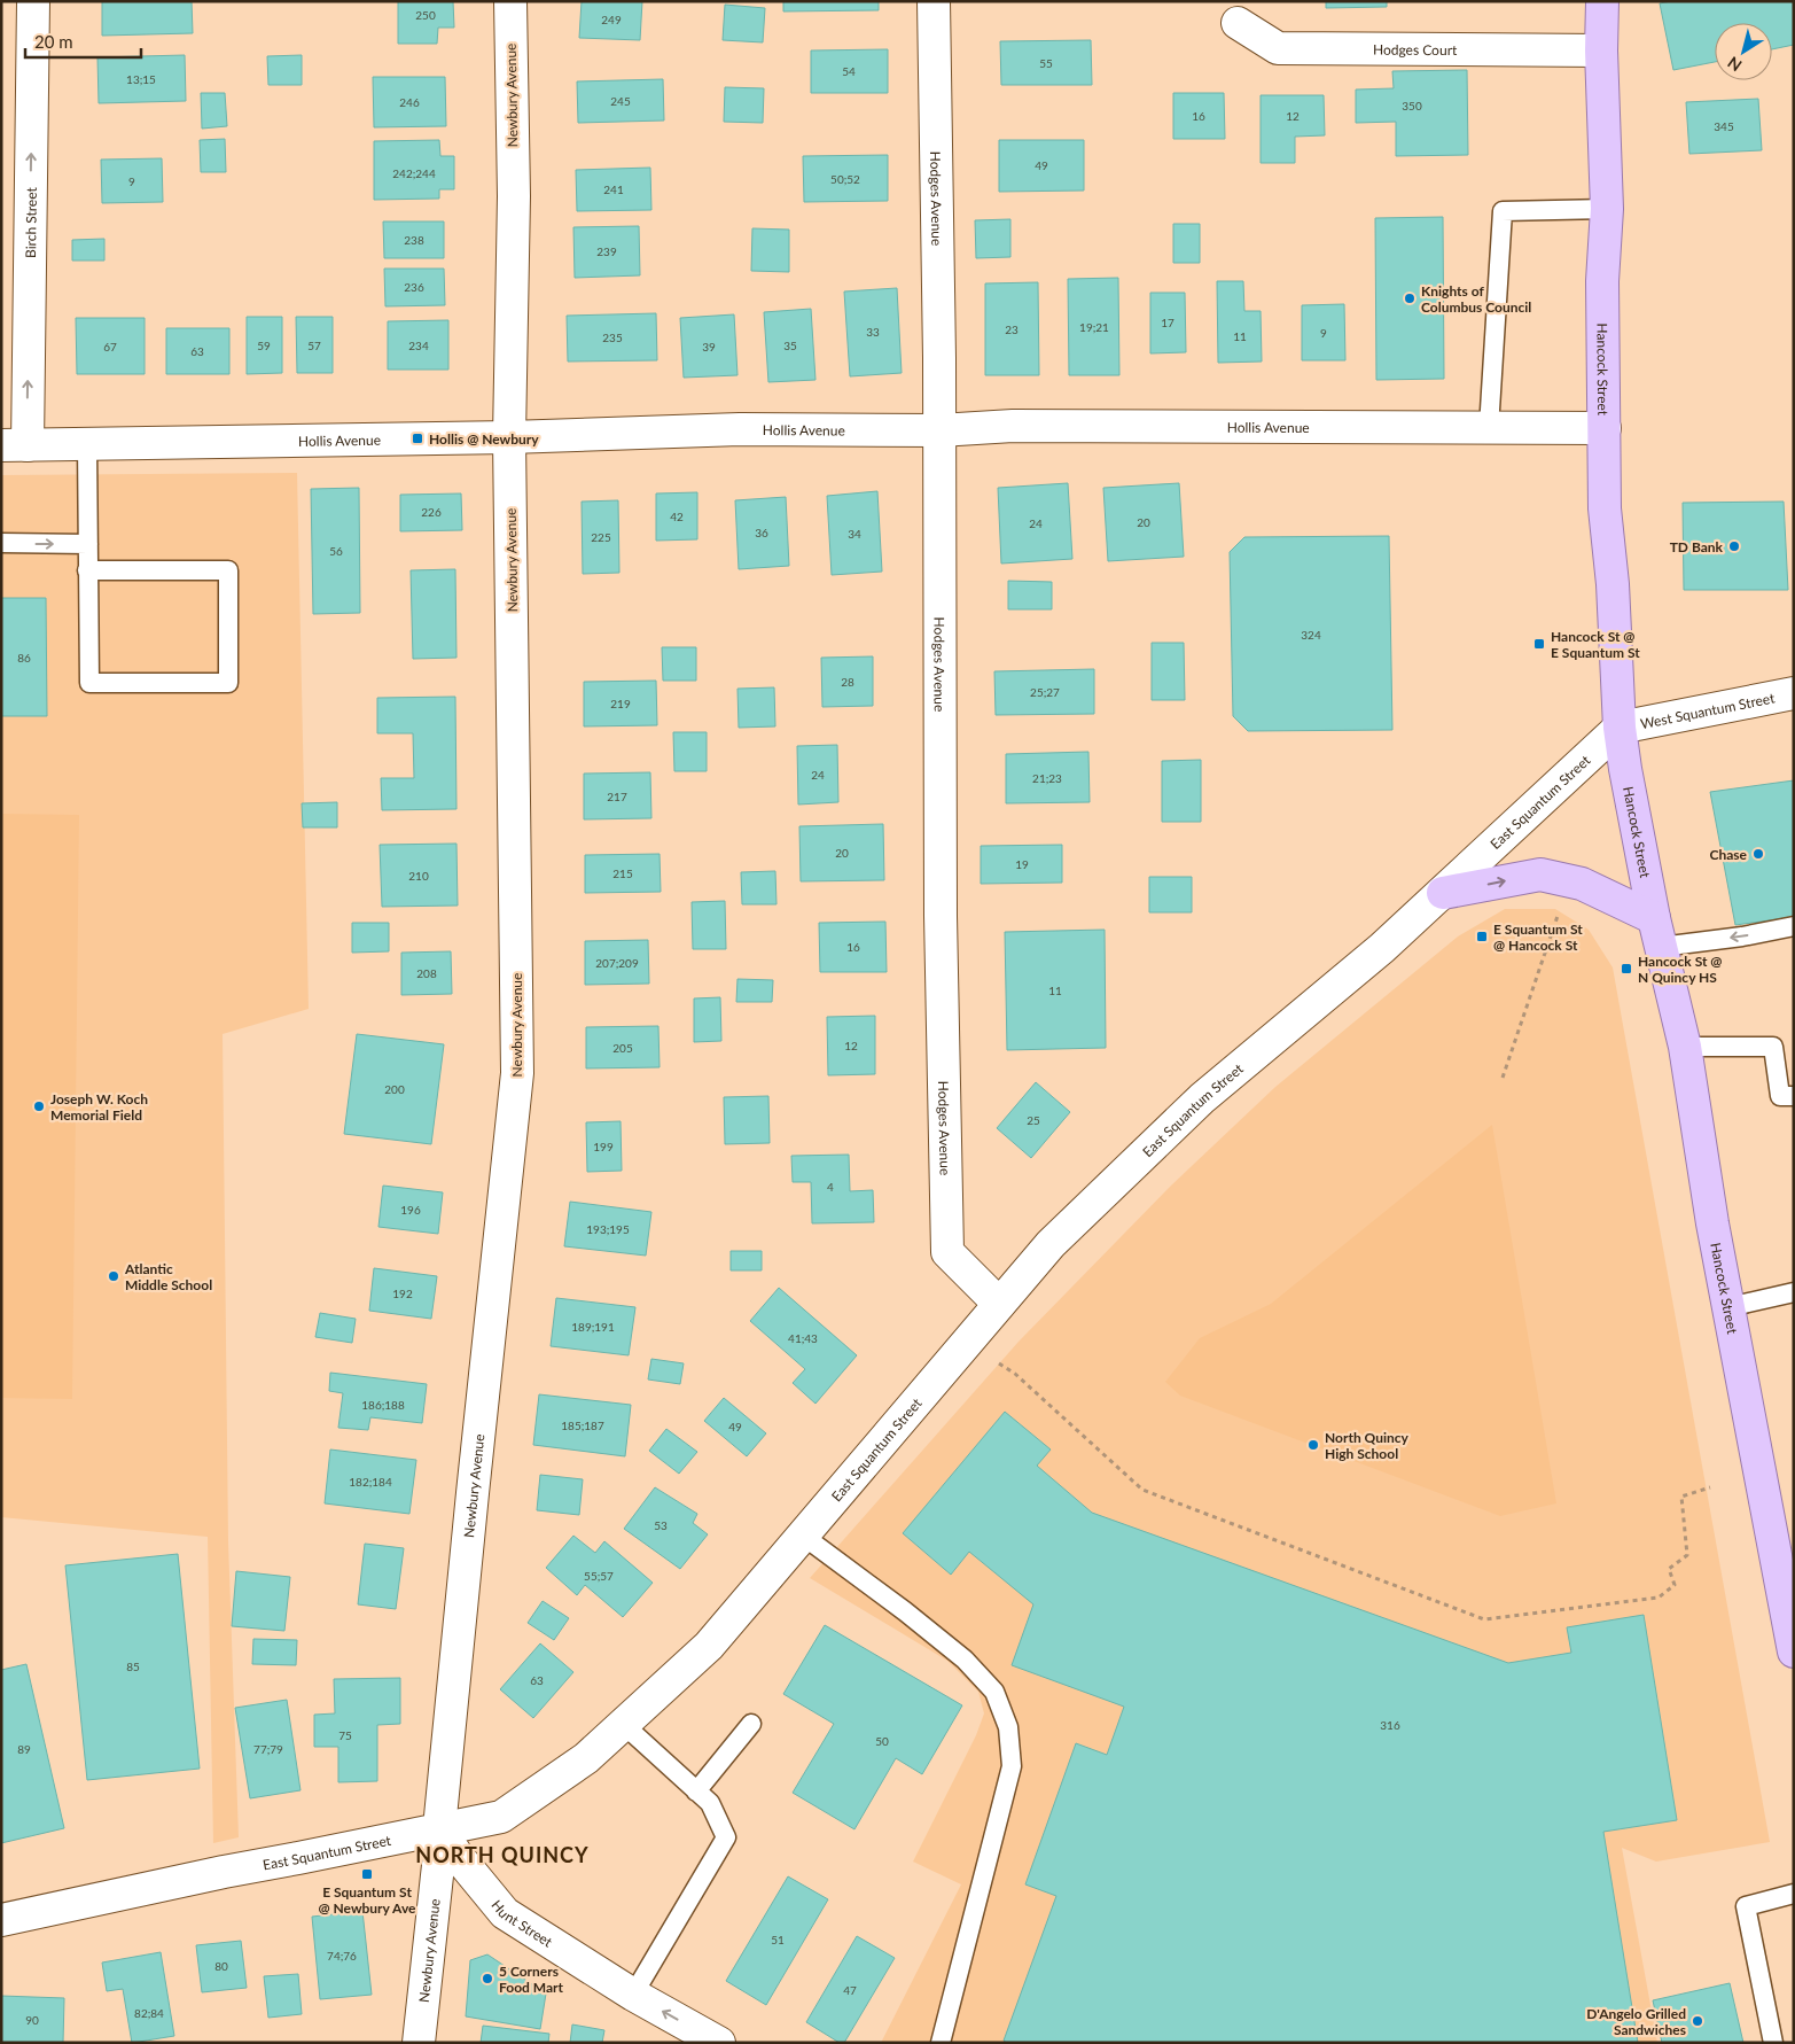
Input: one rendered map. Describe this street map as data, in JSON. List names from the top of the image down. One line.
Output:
{"streets":{"main road":["Hancock Street"],"street":["Hodges Court","Newbury Avenue","Hodges Avenue","Birch Street","Hollis Avenue","West Squantum Street","East Squantum Street","Hunt Street"]},"crossings":[["Hodges Court","Hancock Street"],["Newbury Avenue","Hollis Avenue"],["Newbury Avenue","East Squantum Street"],["Newbury Avenue","Hunt Street"],["Hodges Avenue","Hollis Avenue"],["Hodges Avenue","East Squantum Street"],["Birch Street","Hollis Avenue"],["Hancock Street","Hollis Avenue"],["Hancock Street","West Squantum Street"],["Hancock Street","East Squantum Street"],["West Squantum Street","East Squantum Street"],["East Squantum Street","Hunt Street"]],"one_way":["Birch Street"],"districts":["NORTH QUINCY"],"places":{"other":["Knights of Columbus Council","TD Bank","Chase","Joseph W. Koch Memorial Field","Atlantic Middle School","North Quincy High School","5 Corners Food Mart","D'Angelo Grilled Sandwiches"],"transit":["Hollis @ Newbury","Hancock St @ E Squantum St","E Squantum St @ Hancock St","Hancock St @ N Quincy HS","E Squantum St @ Newbury Ave"]},"house_numbers":["250","249","55","54","13;15","245","246","350","16","12","345","49","242;244","50;52","9","241","238","239","236","17","19;21","23","33","9","11","235","59","57","234","35","67","39","63","226","42","20","24","36","34","225","56","324","86","28","25;27","219","24","21;23","217","20","19","215","210","16","207;209","208","11","12","205","200","25","199","4","196","193;195","192","189;191","41;43","186;188","185;187","49","182;184","53","55;57","85","63","316","75","50","89","77;79","51","74;76","80","47","82;84","90"],"scale_bar":"20 m","north":"bottom left"}
